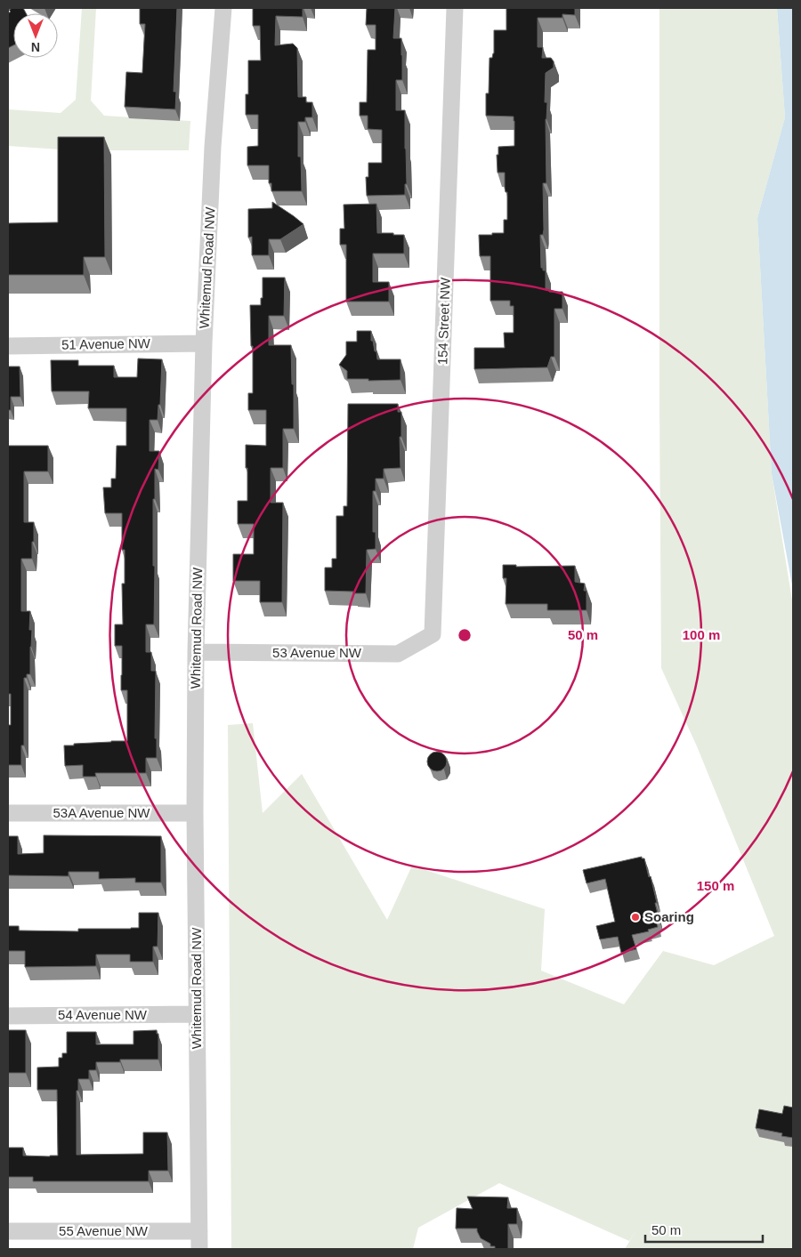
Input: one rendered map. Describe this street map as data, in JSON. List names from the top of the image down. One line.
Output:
{"streets":{"street":["Whitemud Road NW","154 Street NW","51 Avenue NW","53 Avenue NW","53A Avenue NW","54 Avenue NW","55 Avenue NW"]},"crossings":[["Whitemud Road NW","51 Avenue NW"],["Whitemud Road NW","53 Avenue NW"],["Whitemud Road NW","53A Avenue NW"],["Whitemud Road NW","54 Avenue NW"],["Whitemud Road NW","55 Avenue NW"],["154 Street NW","53 Avenue NW"]],"places":["Soaring"],"scale_bar":"50 m","north":"bottom","rings":["50 m","100 m","150 m"]}
